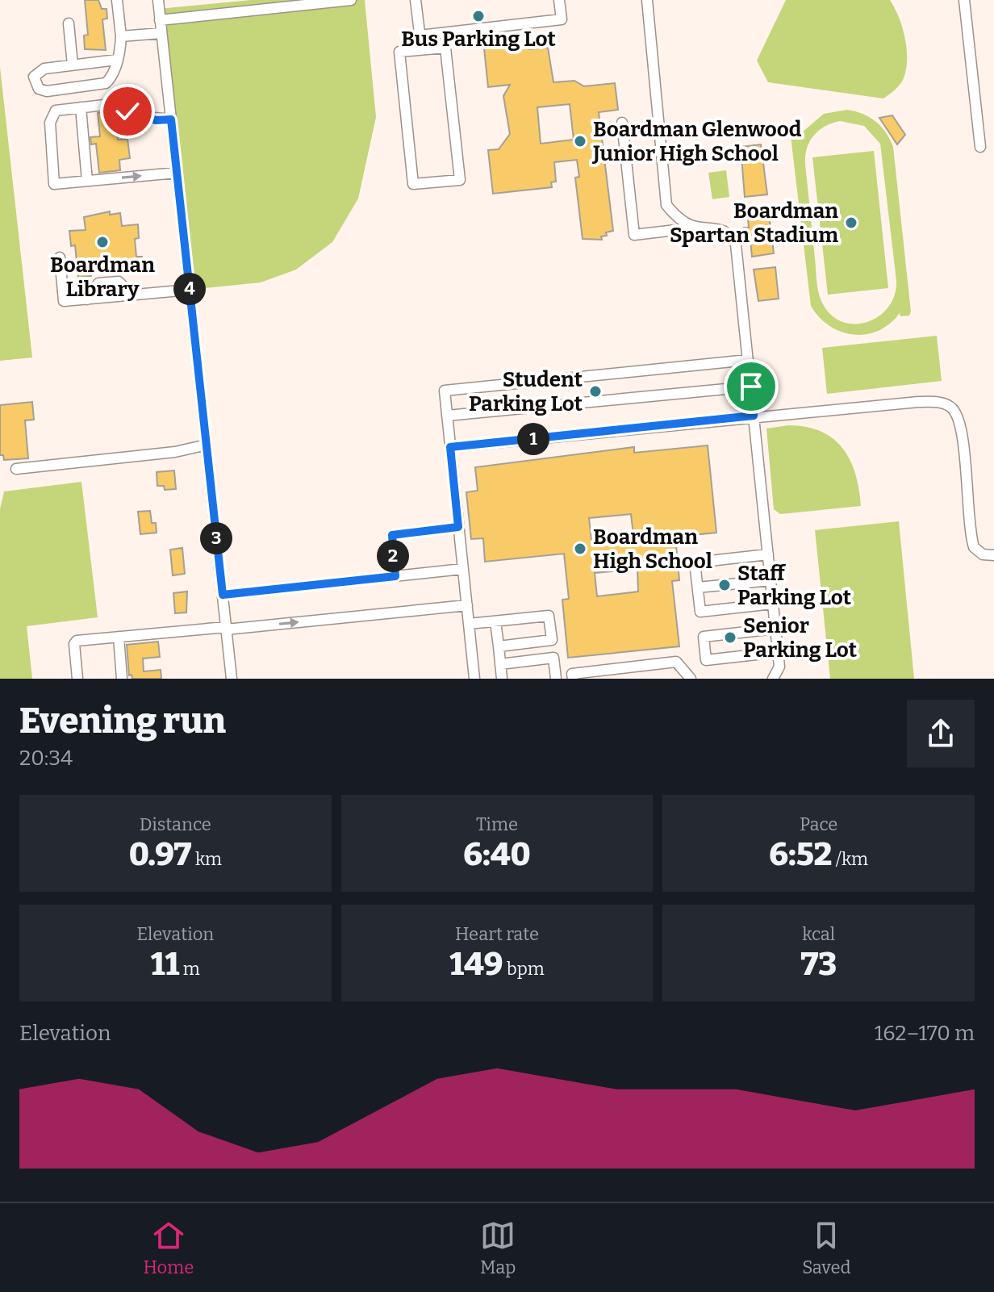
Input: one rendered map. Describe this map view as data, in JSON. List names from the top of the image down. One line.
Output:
{"places":["Bus Parking Lot","Boardman Glenwood Junior High School","Boardman Spartan Stadium","Boardman Library","Student Parking Lot","Boardman High School","Staff Parking Lot","Senior Parking Lot"],"page":{"pins":["4","1","3","2"],"heading":["Evening run","20:34"],"stats":[["Distance","0.97 km"],["Time","6:40"],["Pace","6:52 /km"],["Elevation","11 m"],["Heart rate","149 bpm"],["kcal","73"]],"chart":["Elevation","162–170 m"],"tabs":["Home","Map","Saved"]}}
